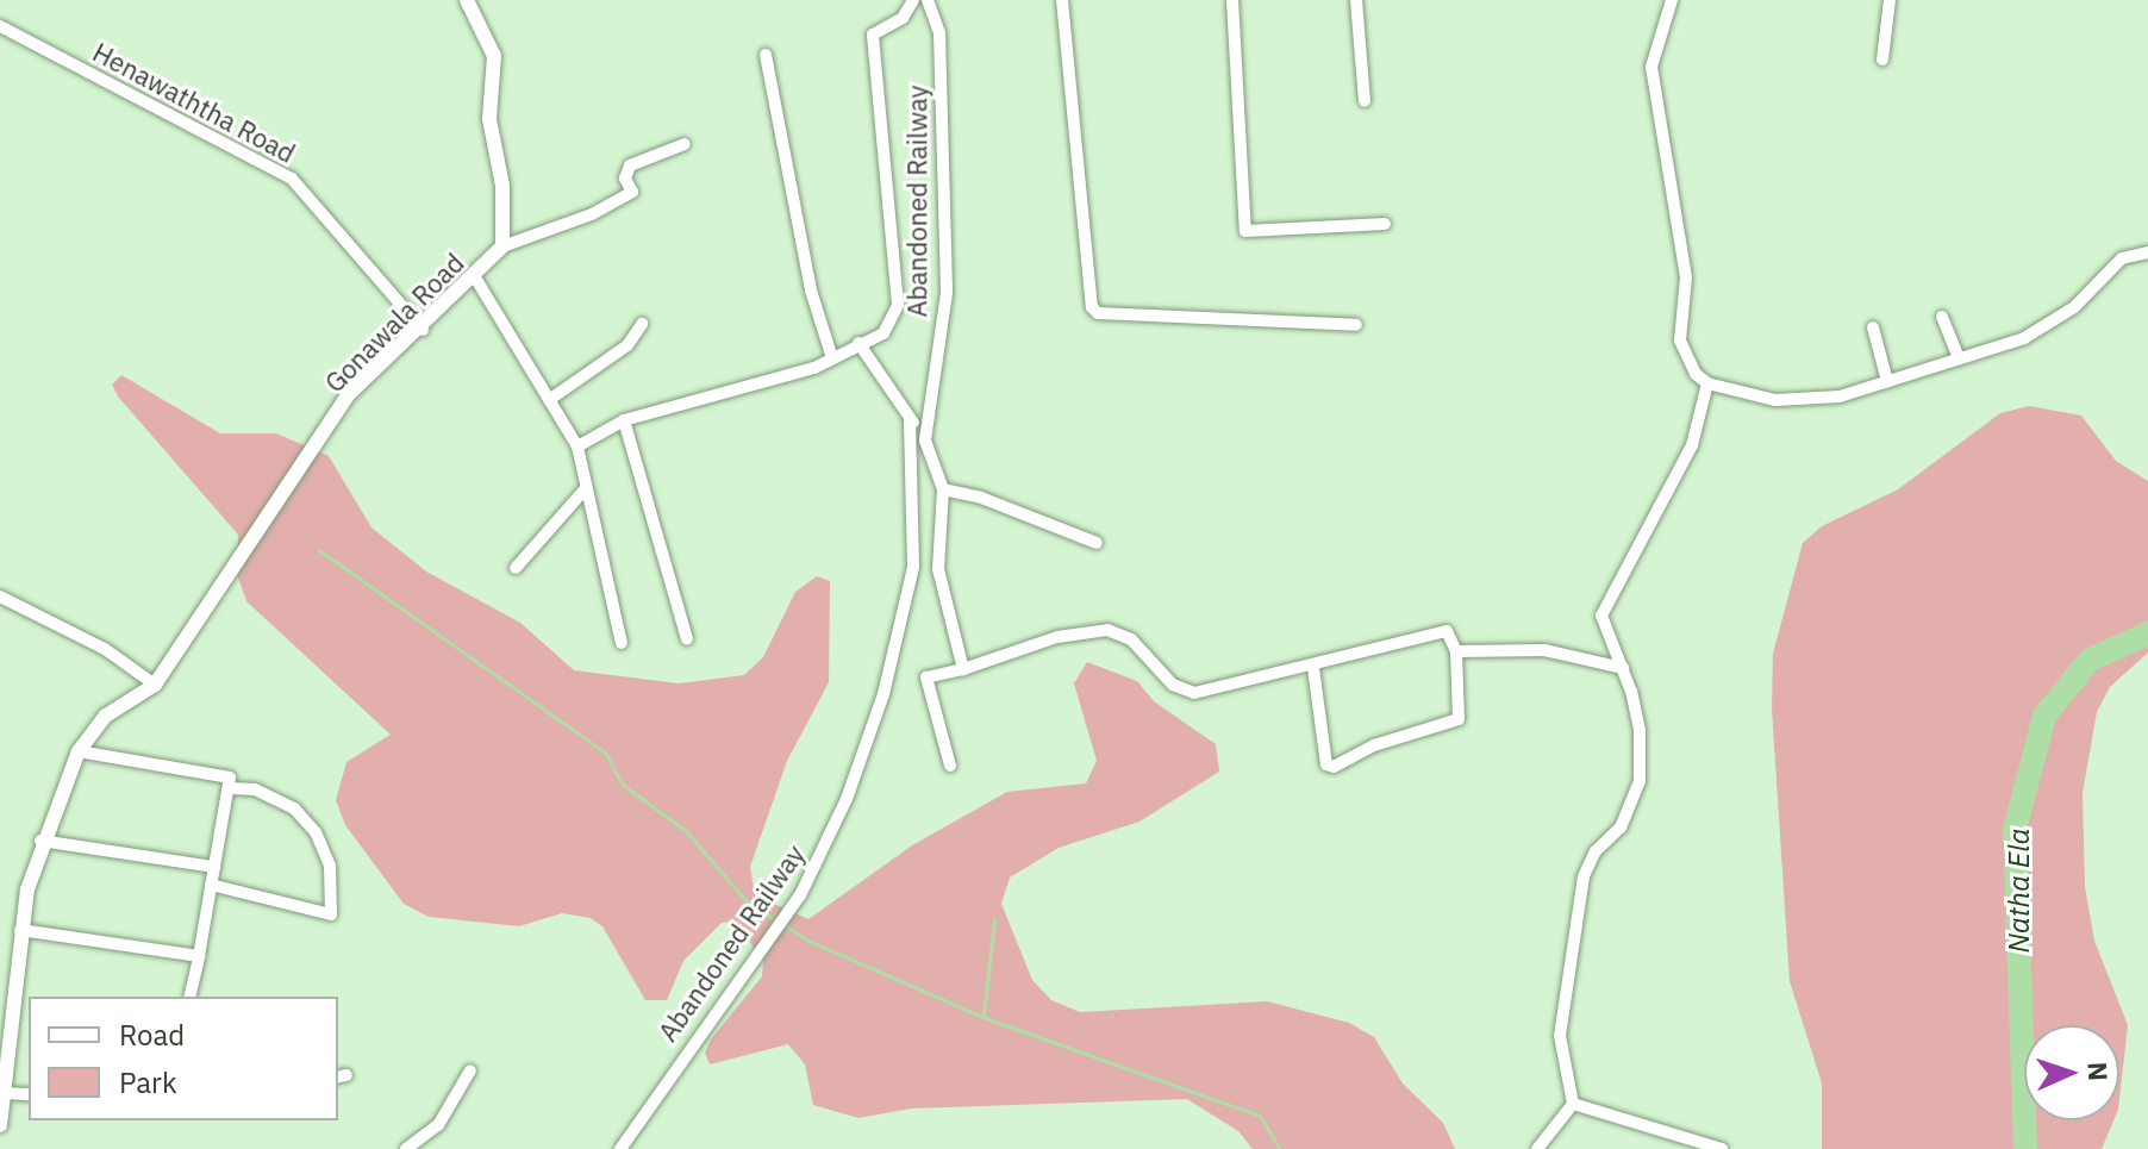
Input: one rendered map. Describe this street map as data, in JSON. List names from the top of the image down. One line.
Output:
{"streets":{"street":["Henawaththa Road","Abandoned Railway","Gonawala Road"]},"crossings":[["Henawaththa Road","Gonawala Road"]],"water":["Natha Ela"],"legend":["Road","Park"],"north":"right"}
